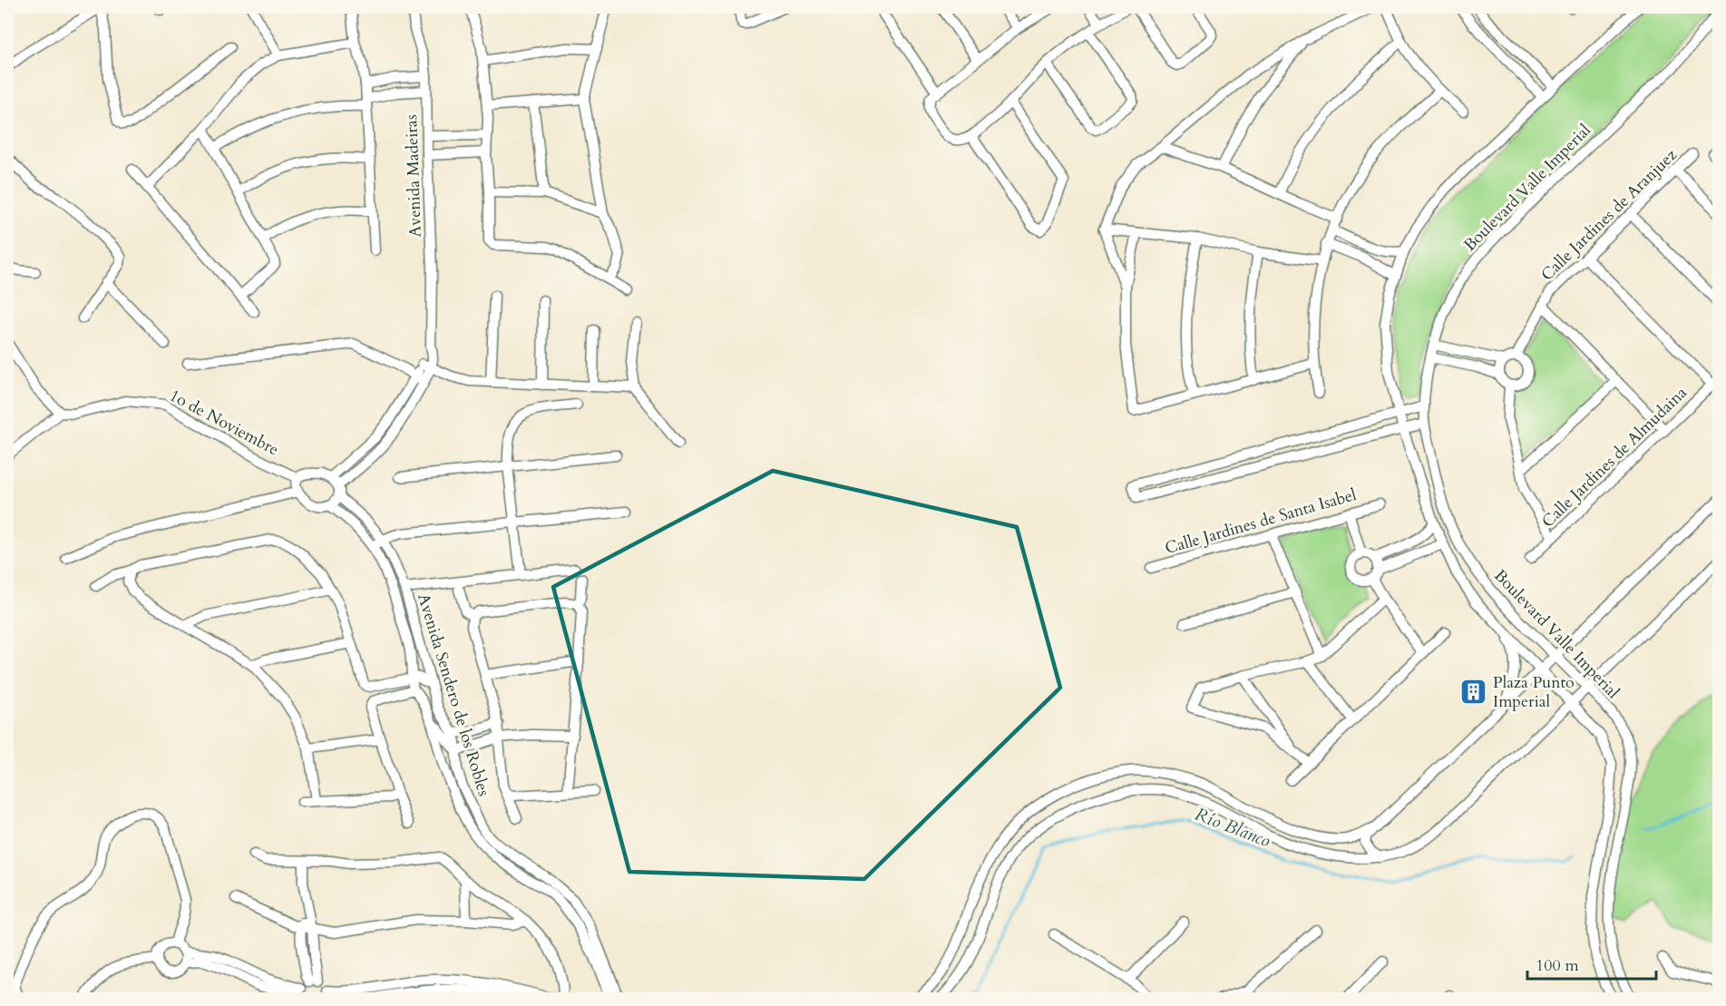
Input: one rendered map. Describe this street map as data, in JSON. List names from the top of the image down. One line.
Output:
{"streets":{"street":["Avenida Madeiras","Boulevard Valle Imperial","Calle Jardines de Aranjuez","1o de Noviembre","Calle Jardines de Almudaina","Calle Jardines de Santa Isabel","Avenida Sendero de los Robles"]},"crossings":[["Avenida Madeiras","1o de Noviembre"],["Avenida Madeiras","Avenida Sendero de los Robles"],["1o de Noviembre","Avenida Sendero de los Robles"]],"water":["Río Blanco"],"places":{"building":["Plaza Punto Imperial"]},"scale_bar":"100 m"}
